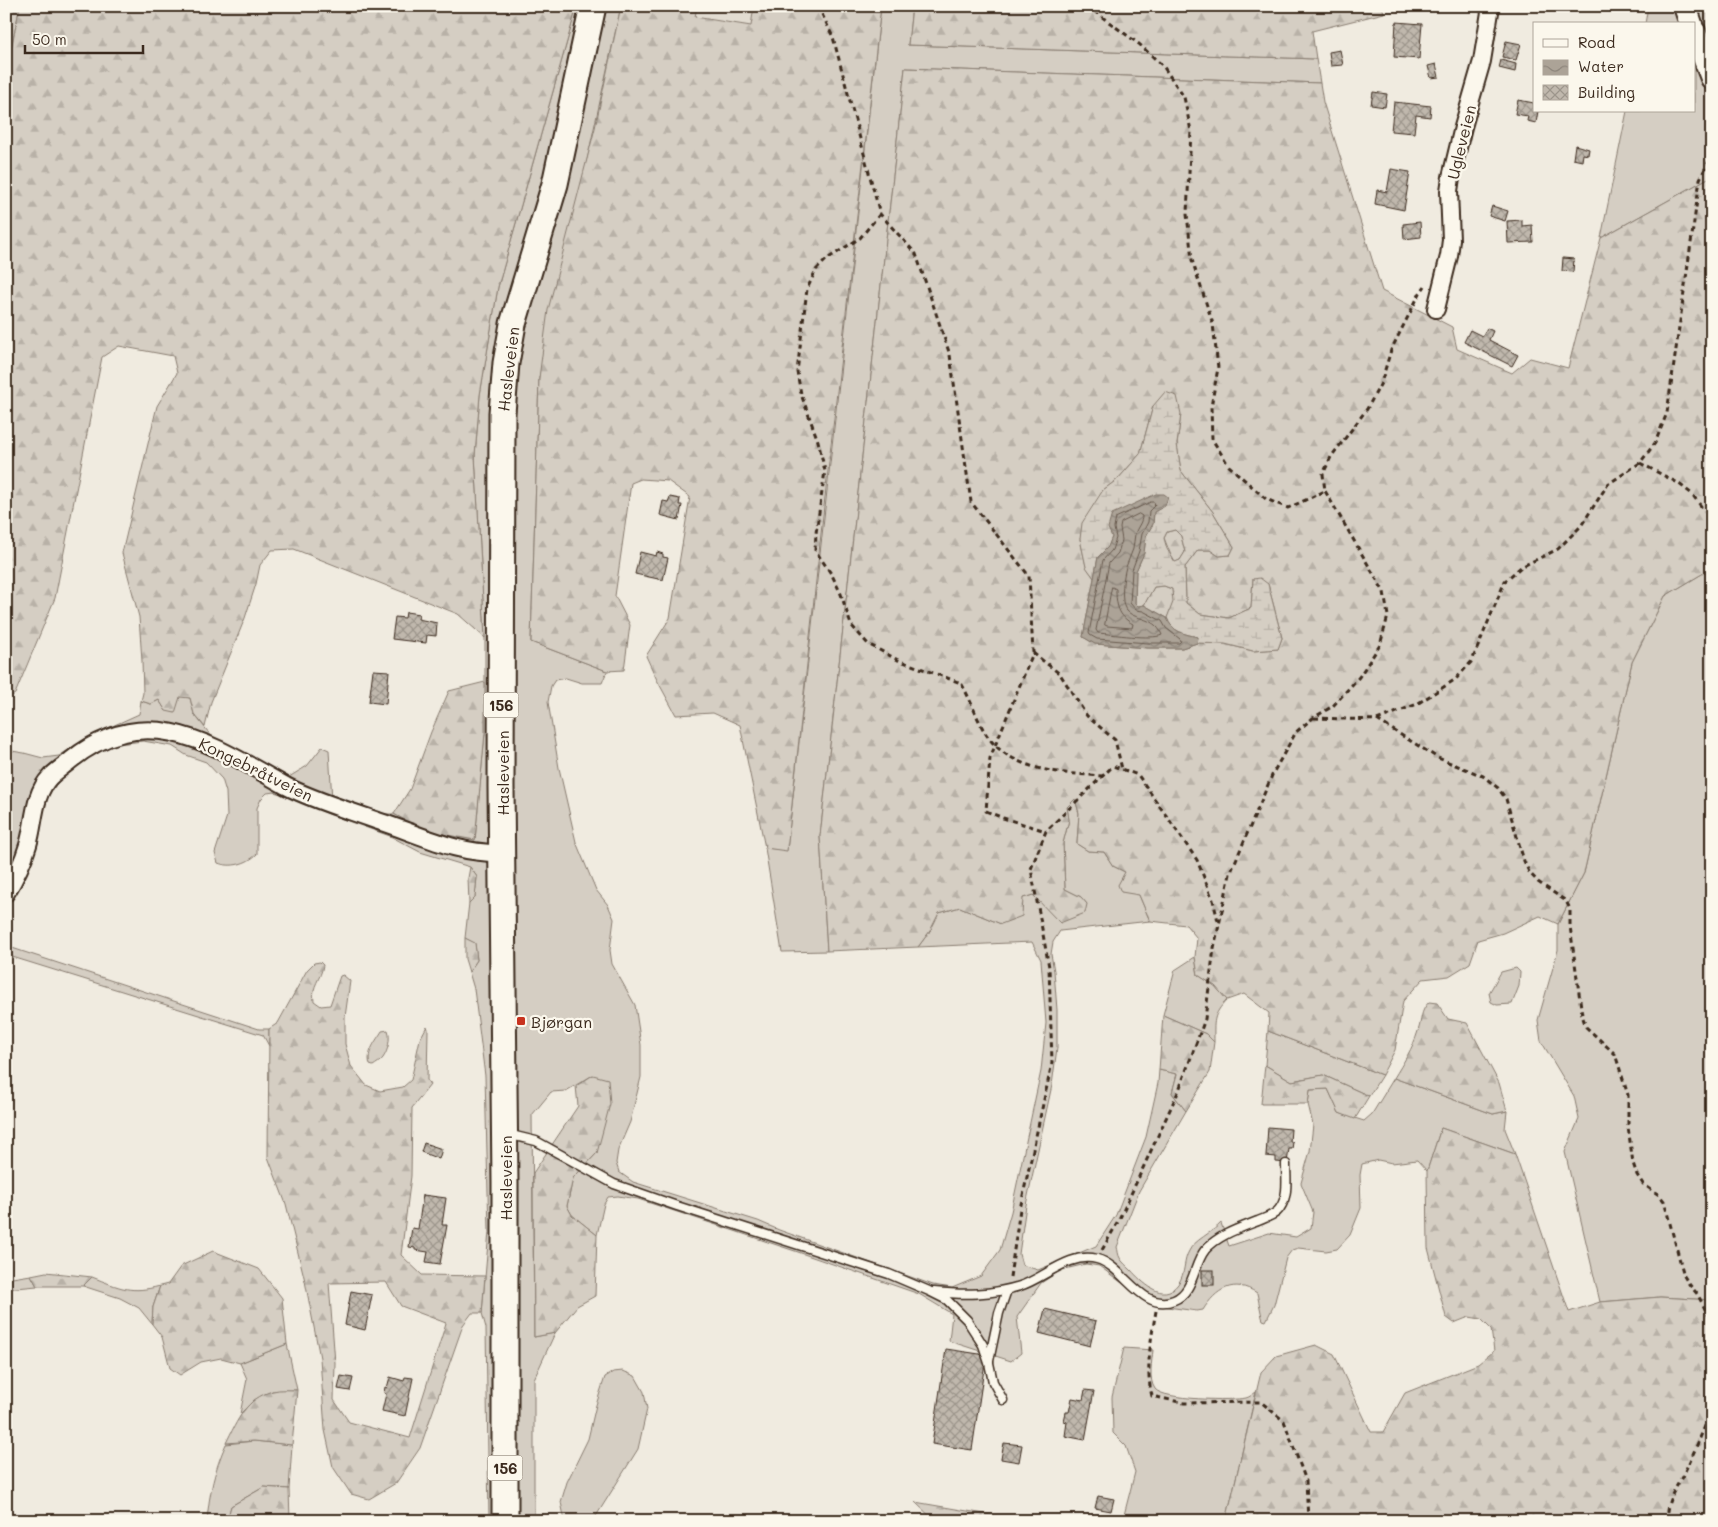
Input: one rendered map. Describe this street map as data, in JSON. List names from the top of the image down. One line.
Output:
{"streets":{"main road":["Hasleveien","156"],"street":["Ugleveien","Kongebråtveien"]},"crossings":[["Hasleveien","Kongebråtveien"]],"places":{"transit":["Bjørgan"]},"legend":["Road","Water","Building"],"scale_bar":"50 m"}
